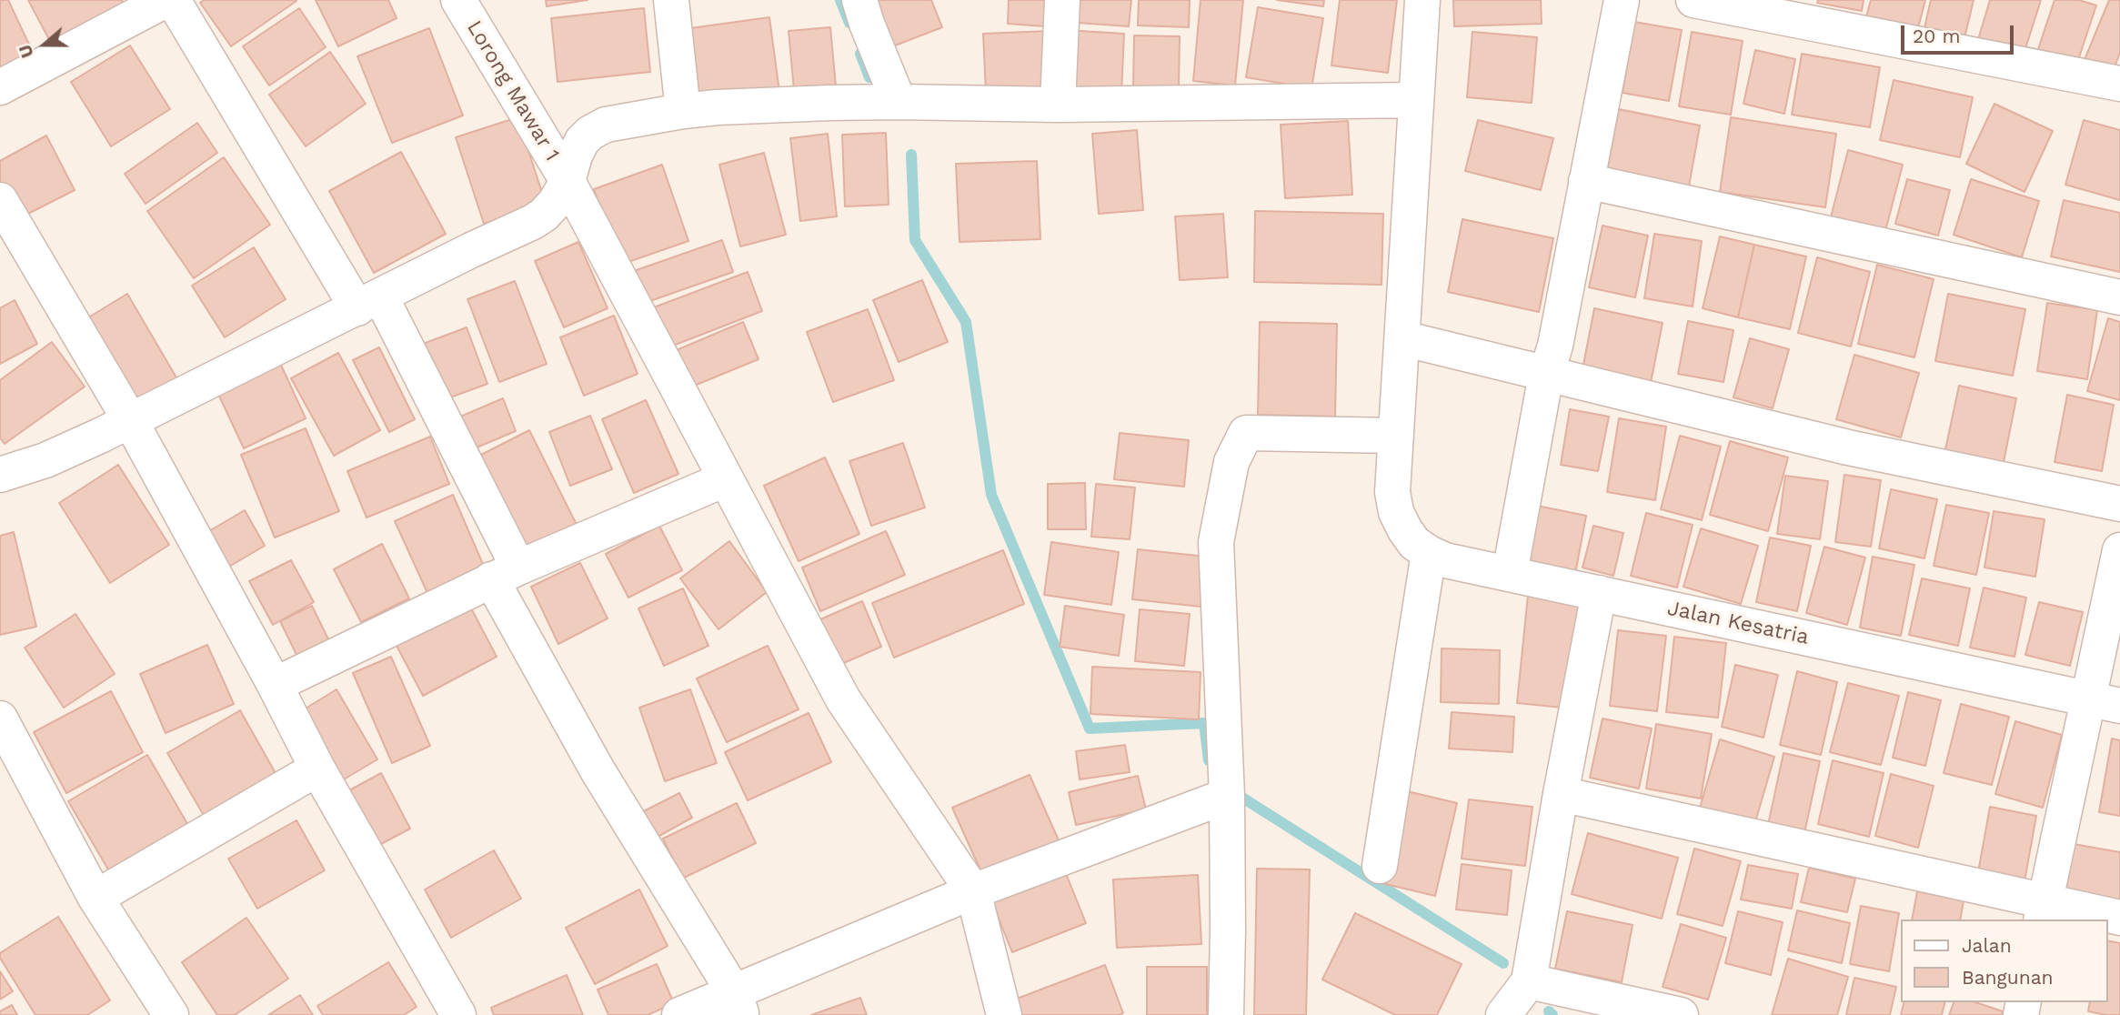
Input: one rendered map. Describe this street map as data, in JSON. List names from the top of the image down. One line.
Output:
{"streets":{"street":["Lorong Mawar 1","Jalan Kesatria"]},"legend":["Jalan","Bangunan"],"scale_bar":"20 m","north":"left"}
